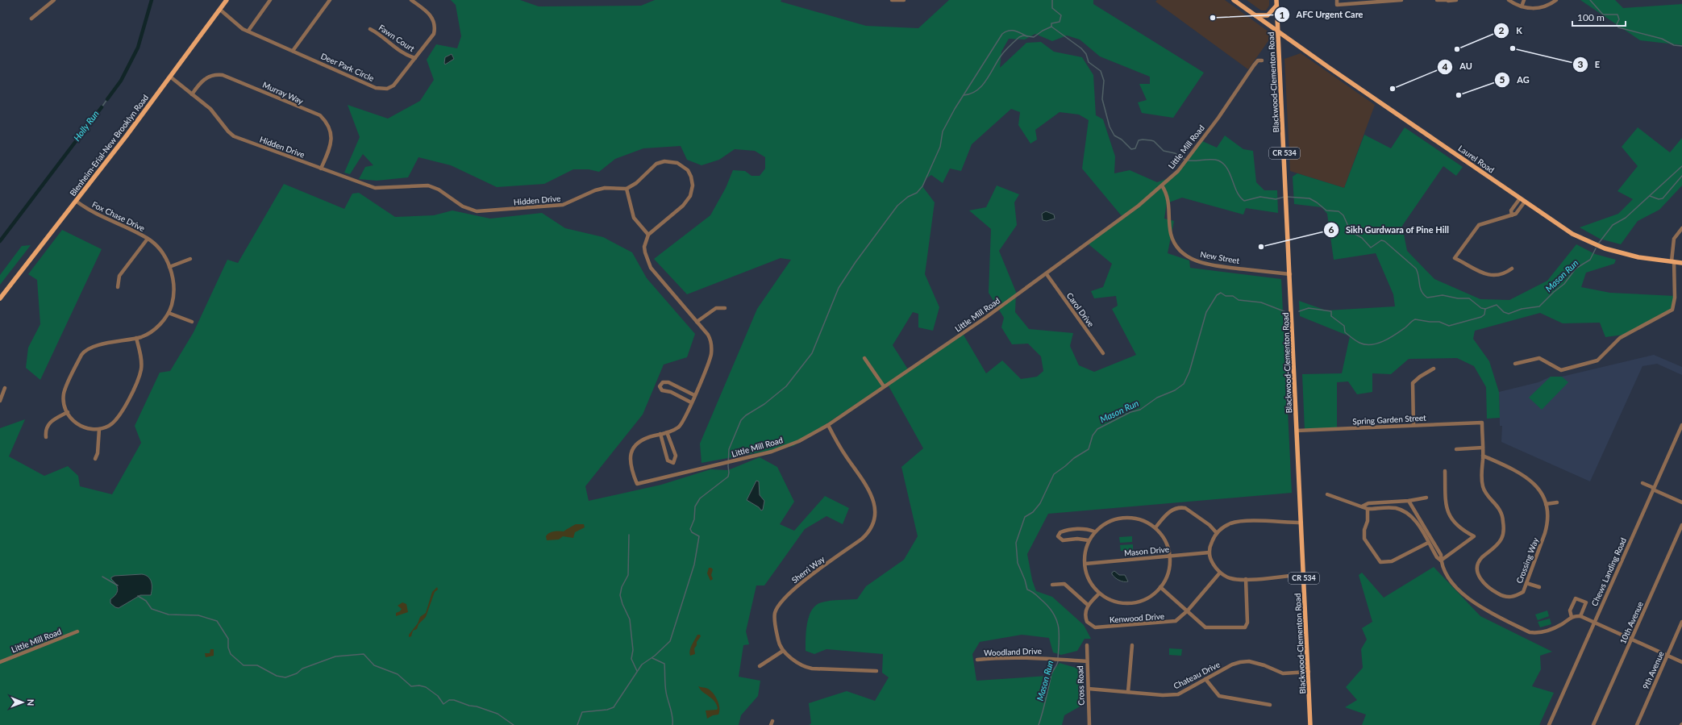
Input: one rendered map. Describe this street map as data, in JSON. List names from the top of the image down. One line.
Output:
{"streets":{"main road":["Blackwood-Clementon Road","Blenheim-Erial-New Brooklyn Road","CR 534","Laurel Road"],"street":["Fawn Court","Deer Park Circle","Murray Way","Hidden Drive","Little Mill Road","Fox Chase Drive","New Street","Carol Drive","Spring Garden Street","Mason Drive","Crossing Way","Sherri Way","Chews Landing Road","Kenwood Drive","10th Avenue","Woodland Drive","9th Avenue","Chateau Drive","Cross Road"]},"crossings":[["Fawn Court","Deer Park Circle"],["Deer Park Circle","Blenheim-Erial-New Brooklyn Road"],["Blackwood-Clementon Road","Laurel Road"],["Blackwood-Clementon Road","New Street"],["Blackwood-Clementon Road","Spring Garden Street"],["Blackwood-Clementon Road","Chateau Drive"],["Murray Way","Hidden Drive"],["Blenheim-Erial-New Brooklyn Road","Hidden Drive"],["Blenheim-Erial-New Brooklyn Road","Fox Chase Drive"],["Little Mill Road","New Street"],["Little Mill Road","Carol Drive"],["Little Mill Road","Sherri Way"],["Spring Garden Street","Crossing Way"],["Woodland Drive","Cross Road"],["Chateau Drive","Cross Road"]],"water":["Holly Run","Mason Run"],"places":["AFC Urgent Care","E","K","AU","AG","Sikh Gurdwara of Pine Hill"],"scale_bar":"100 m","north":"right"}
